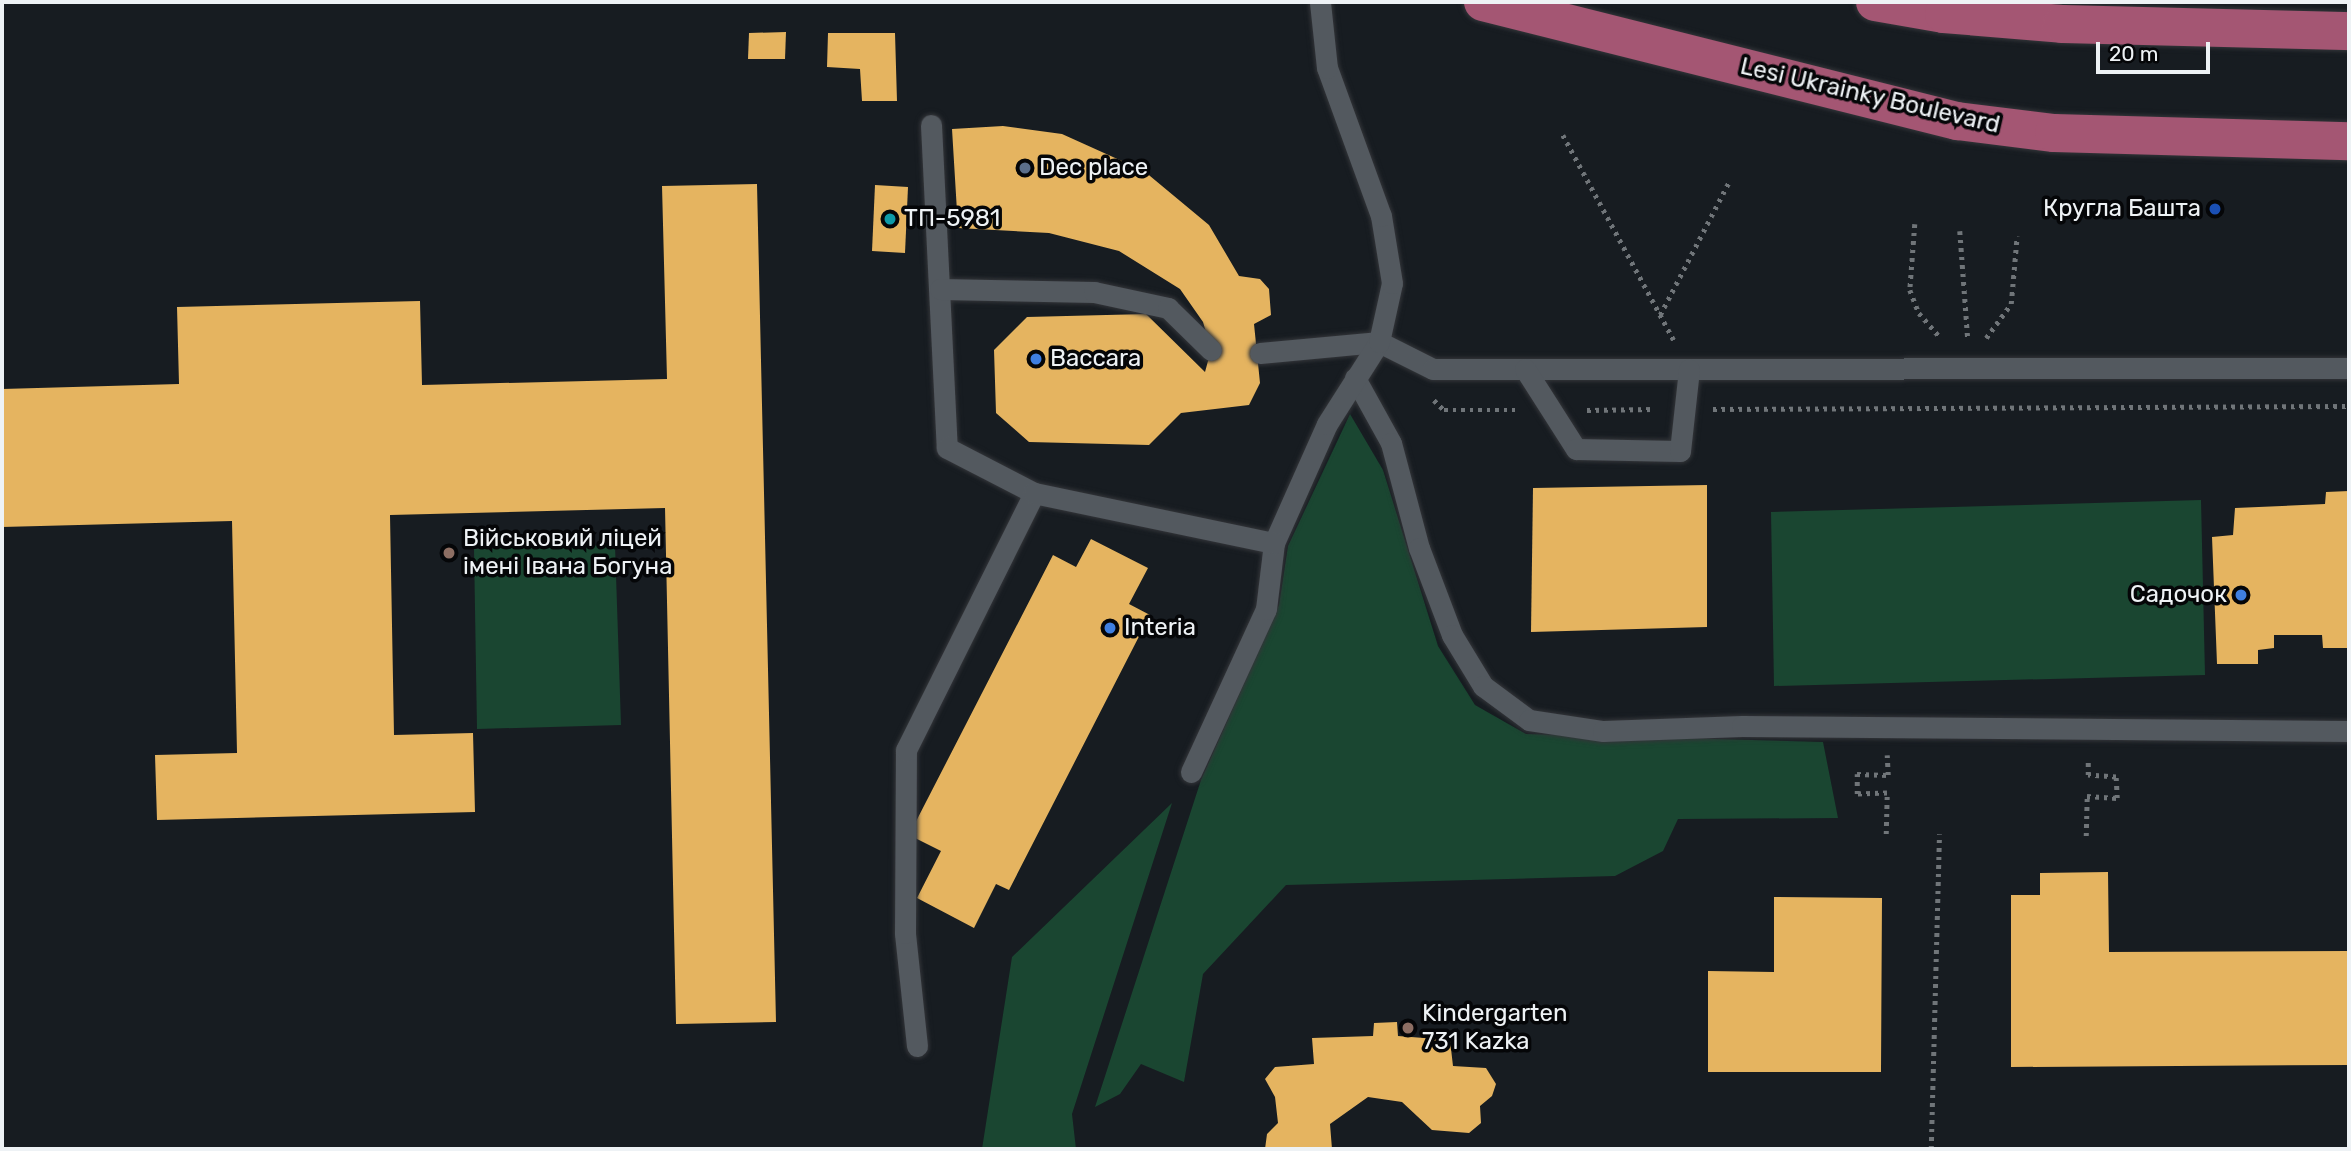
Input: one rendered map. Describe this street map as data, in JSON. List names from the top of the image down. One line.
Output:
{"streets":{"main road":["Lesi Ukrainky Boulevard"]},"places":["Dec place","Кругла Башта","ТП-5981","Baccara","Військовий ліцей імені Івана Богуна","Садочок","Interia","Kindergarten 731 Kazka"],"scale_bar":"20 m"}
